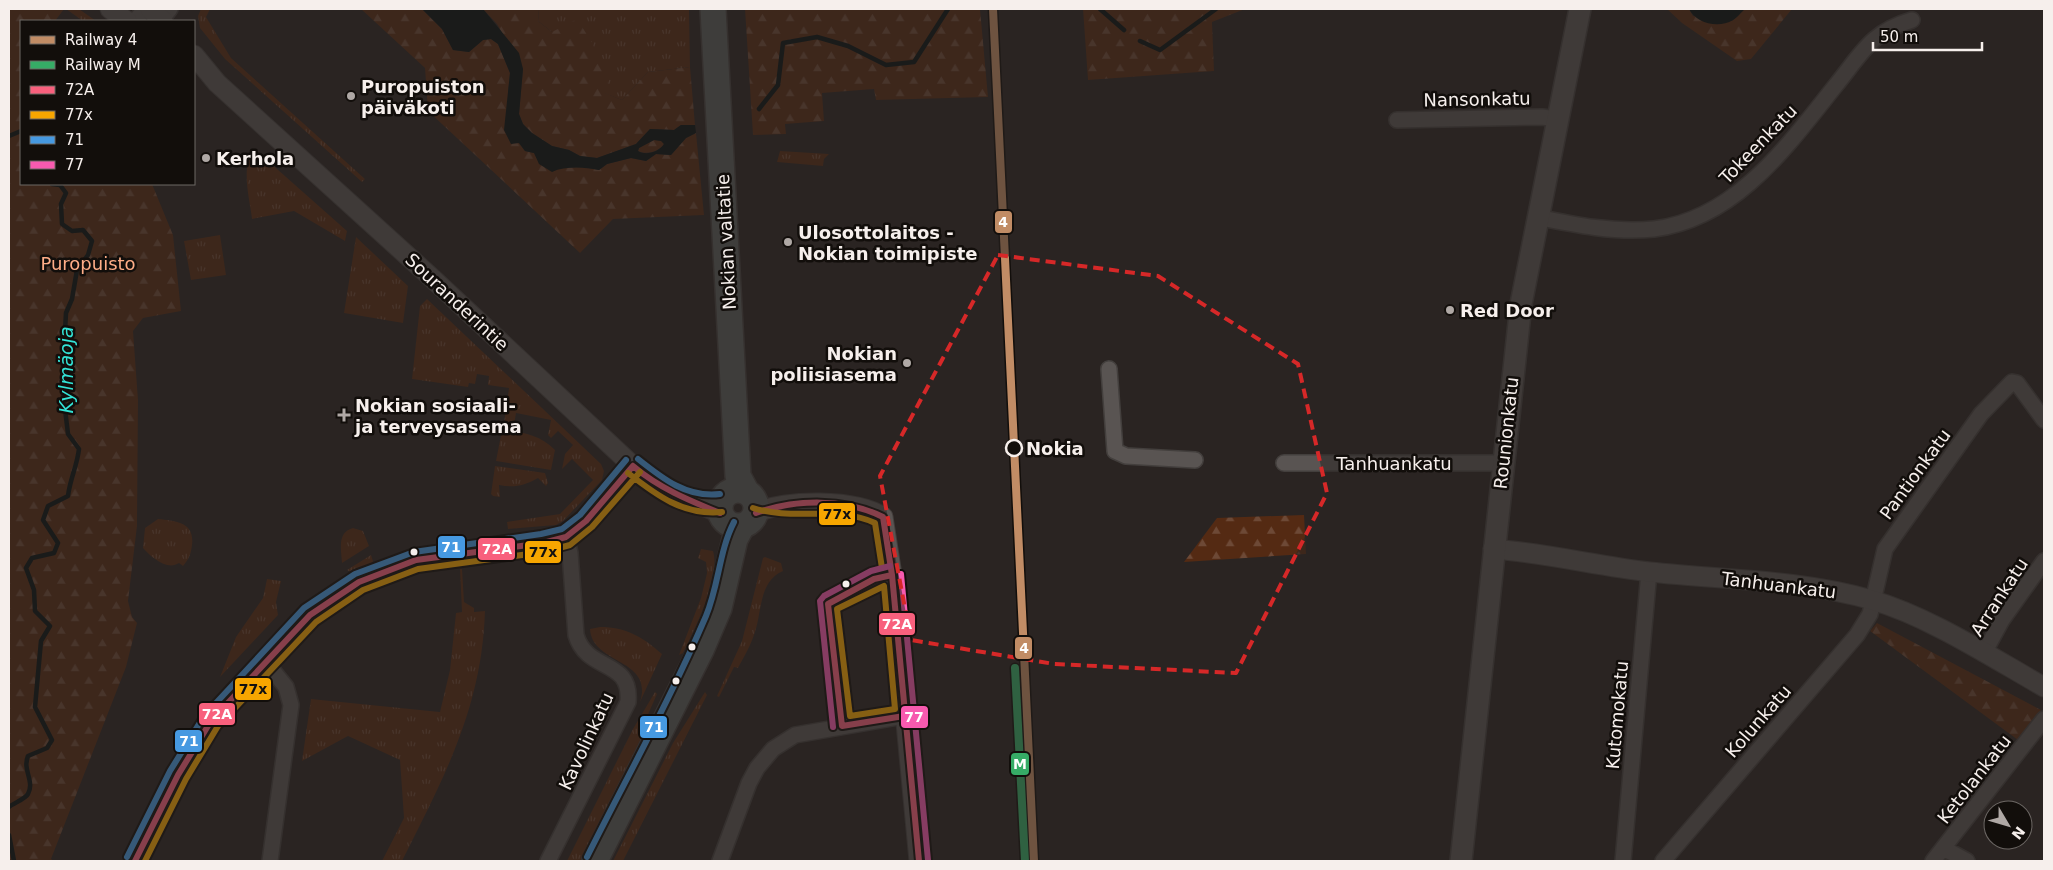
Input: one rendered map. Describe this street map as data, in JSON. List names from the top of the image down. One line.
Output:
{"streets":{"main road":["Nokian valtatie","Rounionkatu"],"street":["Nansonkatu","Tokeenkatu","Souranderintie","Tanhuankatu","Pantionkatu","Arrankatu","Kutomokatu","Kolunkatu","Kavolinkatu","Ketolankatu"]},"crossings":[["Nansonkatu","Rounionkatu"],["Tokeenkatu","Rounionkatu"],["Nokian valtatie","Souranderintie"],["Rounionkatu","Tanhuankatu"],["Tanhuankatu","Pantionkatu"],["Tanhuankatu","Arrankatu"],["Tanhuankatu","Kutomokatu"],["Tanhuankatu","Kolunkatu"],["Pantionkatu","Kolunkatu"]],"water":["Kylmäoja"],"parks":["Puropuisto"],"places":{"other":["Puropuiston päiväkoti","Kerhola","Ulosottolaitos - Nokian toimipiste","Red Door","Nokian poliisiasema","Nokia"],"health":["Nokian sosiaali- ja terveysasema"]},"lines":["rail line 4","transit line 71","transit line 72A","transit line 77x","transit line 77","rail line M"],"legend":["Railway 4","Railway M","72A","77x","71","77"],"scale_bar":"50 m","north":"bottom right"}
